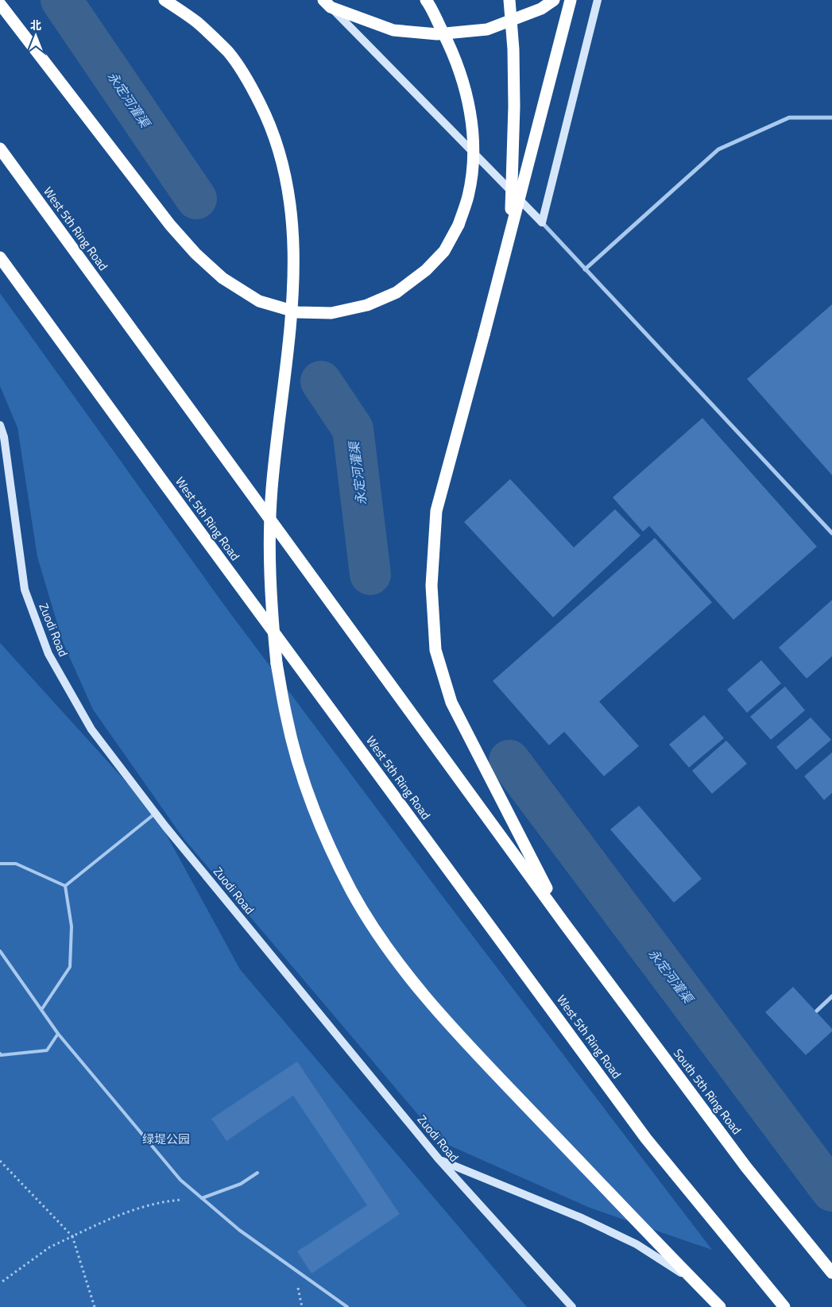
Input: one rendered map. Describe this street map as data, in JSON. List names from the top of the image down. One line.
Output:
{"streets":{"highway":["West 5th Ring Road","South 5th Ring Road"],"main road":["Zuodi Road"]},"crossings":[["West 5th Ring Road","South 5th Ring Road"]],"water":["永定河灌渠"],"parks":["绿堤公园"],"north":"top"}
